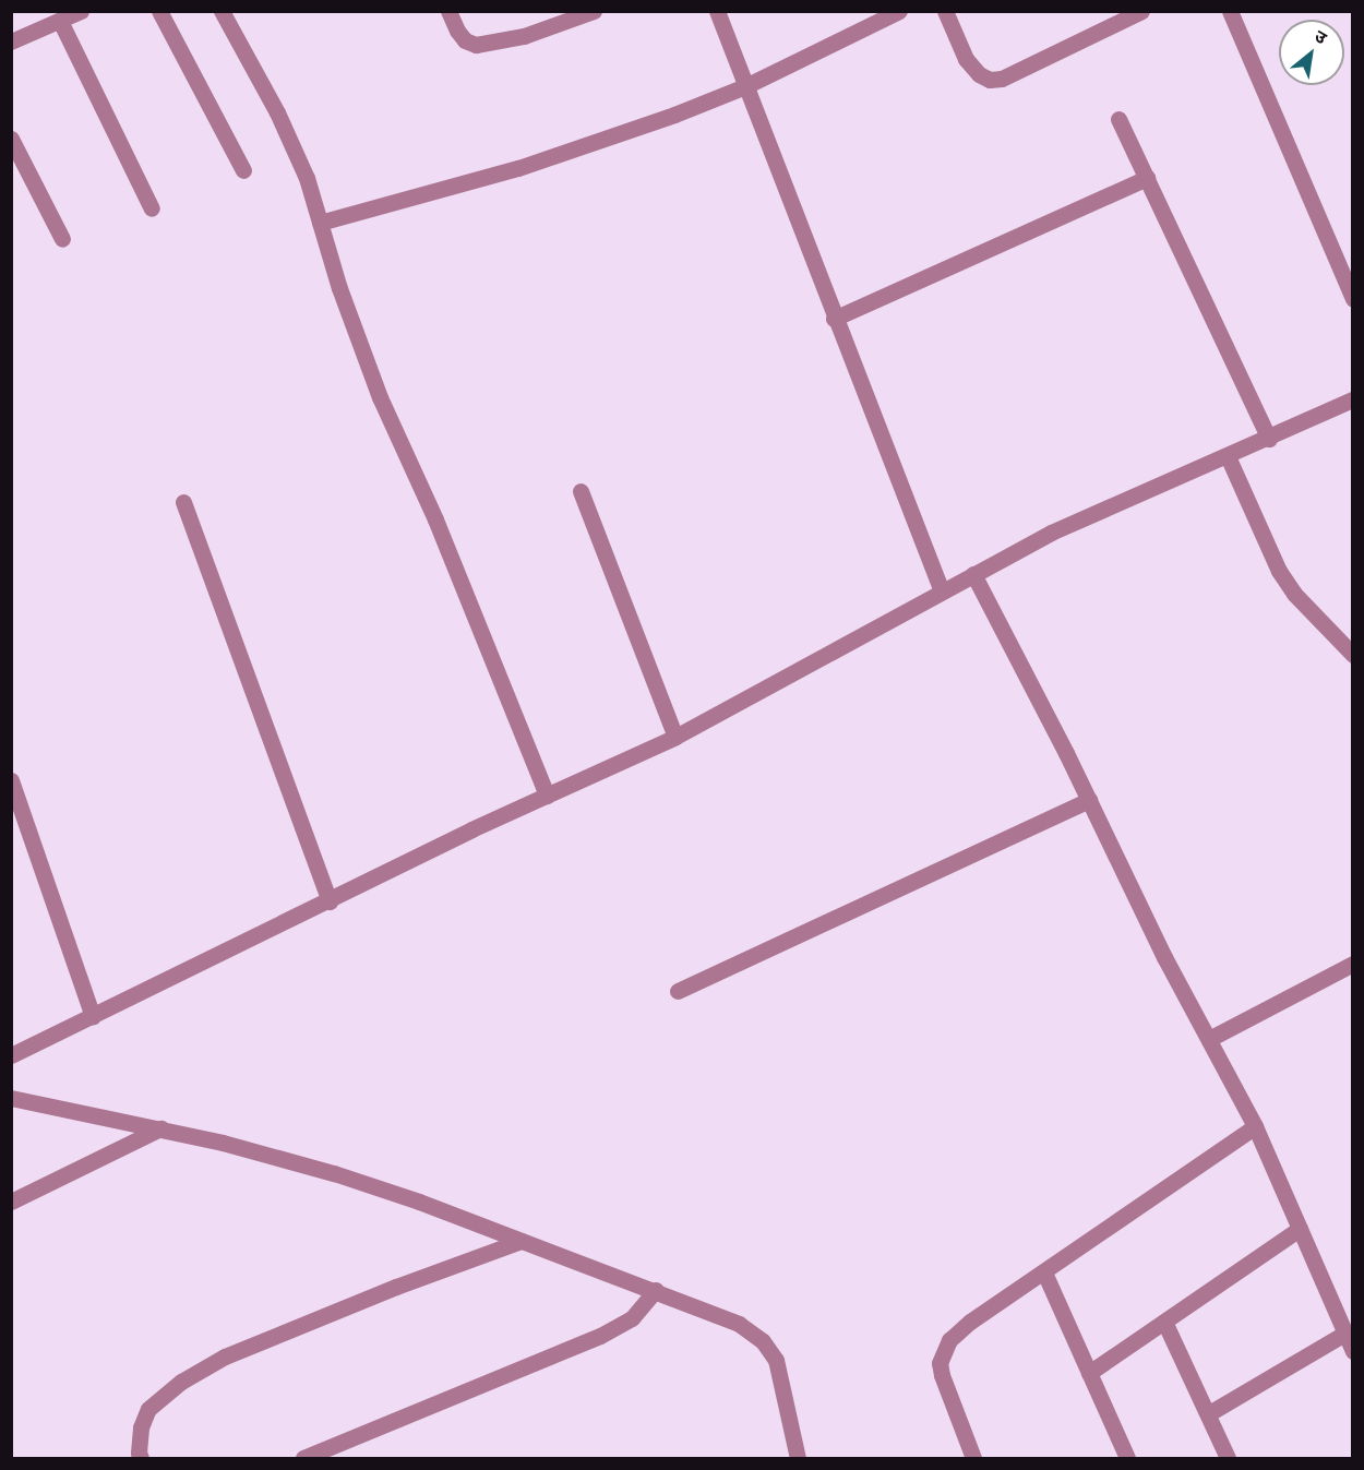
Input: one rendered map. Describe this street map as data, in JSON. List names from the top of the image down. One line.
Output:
{"north":"top right"}
